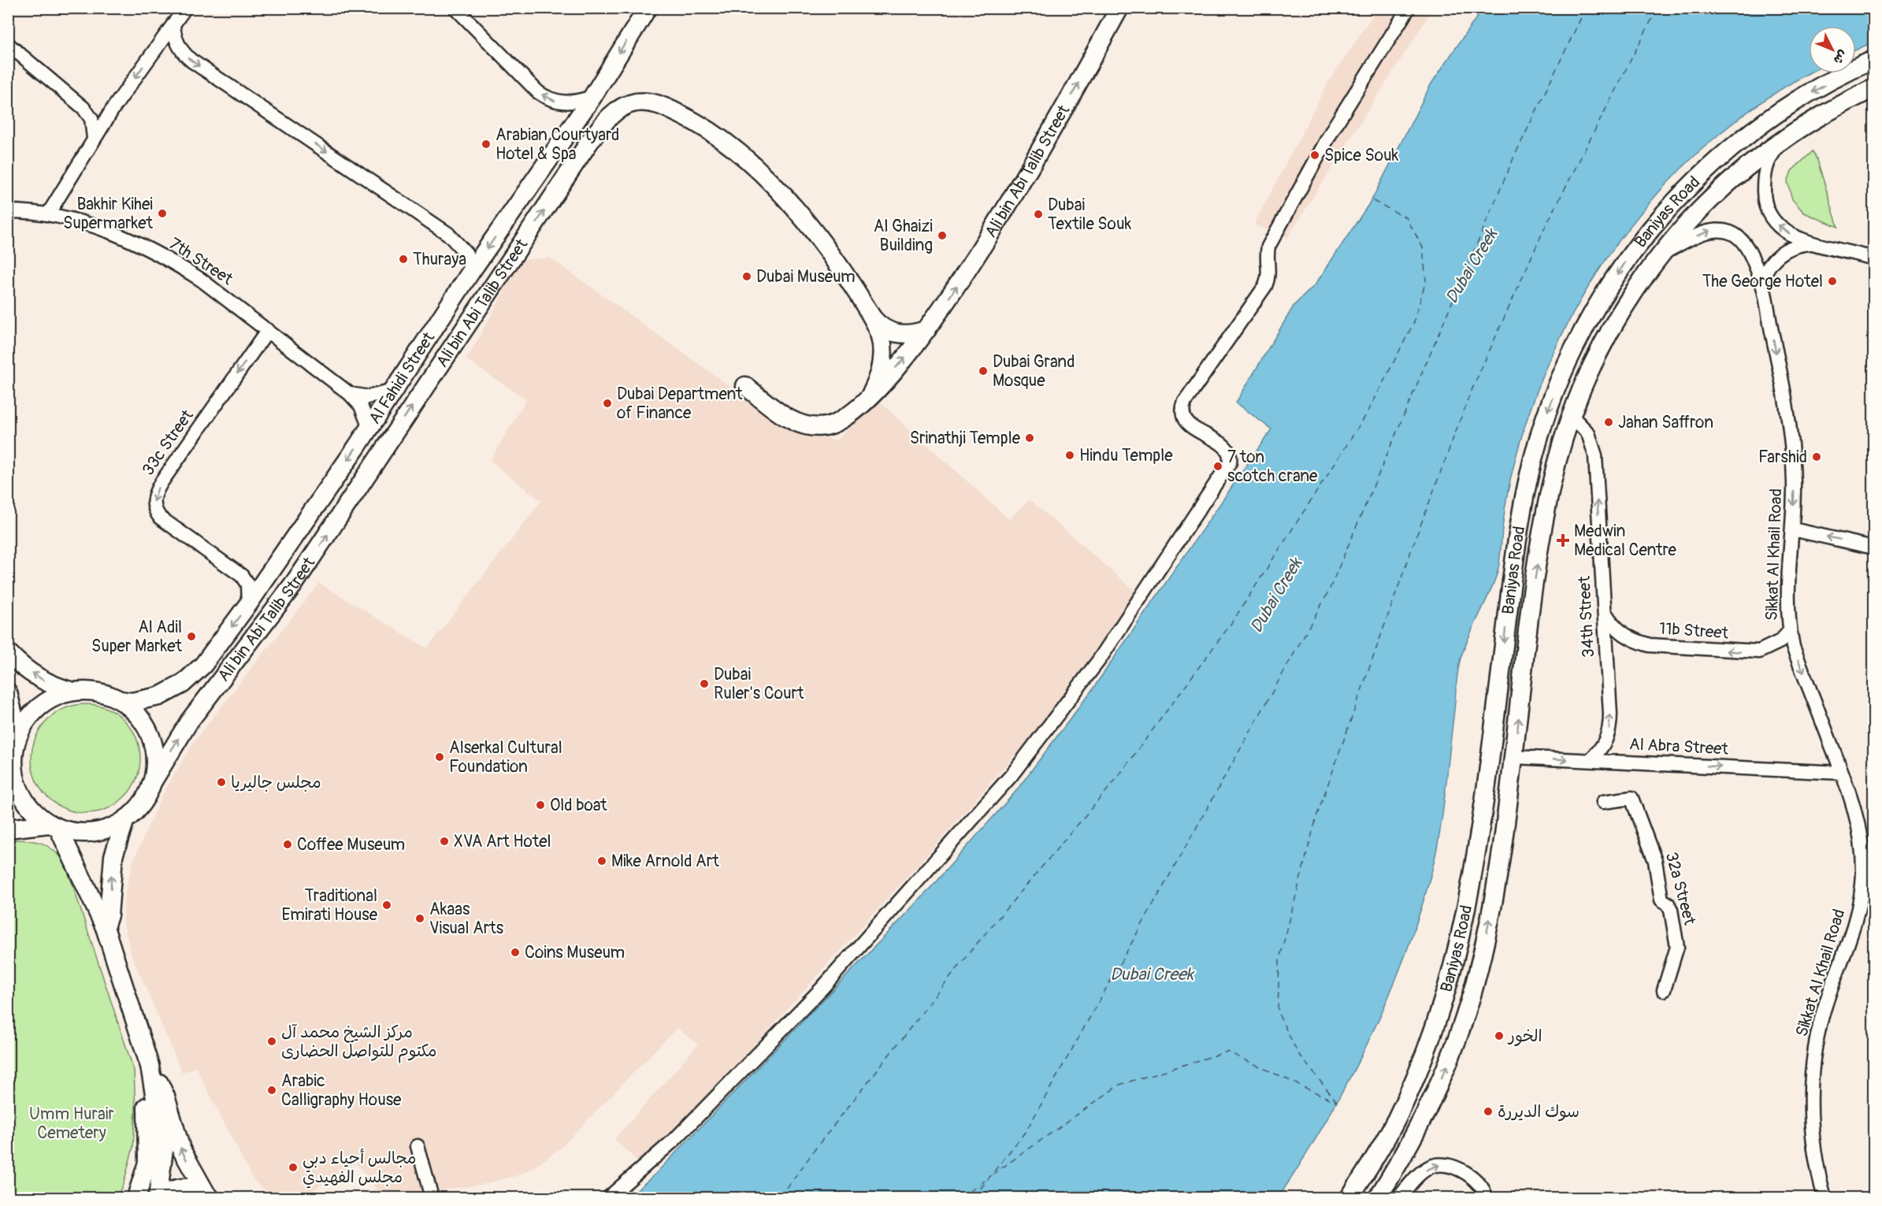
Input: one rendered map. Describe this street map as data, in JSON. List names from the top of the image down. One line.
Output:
{"streets":{"street":["Ali bin Abi Talib Street","Baniyas Road","7th Street","Al Fahidi Street","33c Street","Sikkat Al Khail Road","34th Street","11b Street","Al Abra Street","32a Street"]},"crossings":[["Ali bin Abi Talib Street","Al Fahidi Street"],["Baniyas Road","Sikkat Al Khail Road"],["Baniyas Road","34th Street"],["Baniyas Road","Al Abra Street"],["7th Street","Al Fahidi Street"],["7th Street","33c Street"],["Al Fahidi Street","33c Street"],["Sikkat Al Khail Road","11b Street"],["Sikkat Al Khail Road","Al Abra Street"],["34th Street","11b Street"],["34th Street","Al Abra Street"]],"one_way":["Al Fahidi Street","Sikkat Al Khail Road","34th Street","11b Street","Al Abra Street"],"water":["Dubai Creek"],"parks":["Umm Hurair Cemetery"],"places":{"other":["Arabian Courtyard Hotel & Spa","Spice Souk","Bakhir Kihei Supermarket","Dubai Textile Souk","Al Ghaizi Building","Thuraya","Dubai Museum","The George Hotel","Dubai Grand Mosque","Dubai Department of Finance","Jahan Saffron","Srinathji Temple","Hindu Temple","Farshid","7 ton scotch crane","Al Adil Super Market","Dubai Ruler's Court","Alserkal Cultural Foundation","مجلس جاليريا","Old boat","XVA Art Hotel","Coffee Museum","Mike Arnold Art","Traditional Emirati House","Akaas Visual Arts","Coins Museum","الخور","مركز الشيخ محمد آل مكتوم للتواصل الحضارى","Arabic Calligraphy House","سوك الديررة","مجالس أحياء دبي مجلس الفهيدي"],"health":["Medwin Medical Centre"]},"north":"bottom right"}
